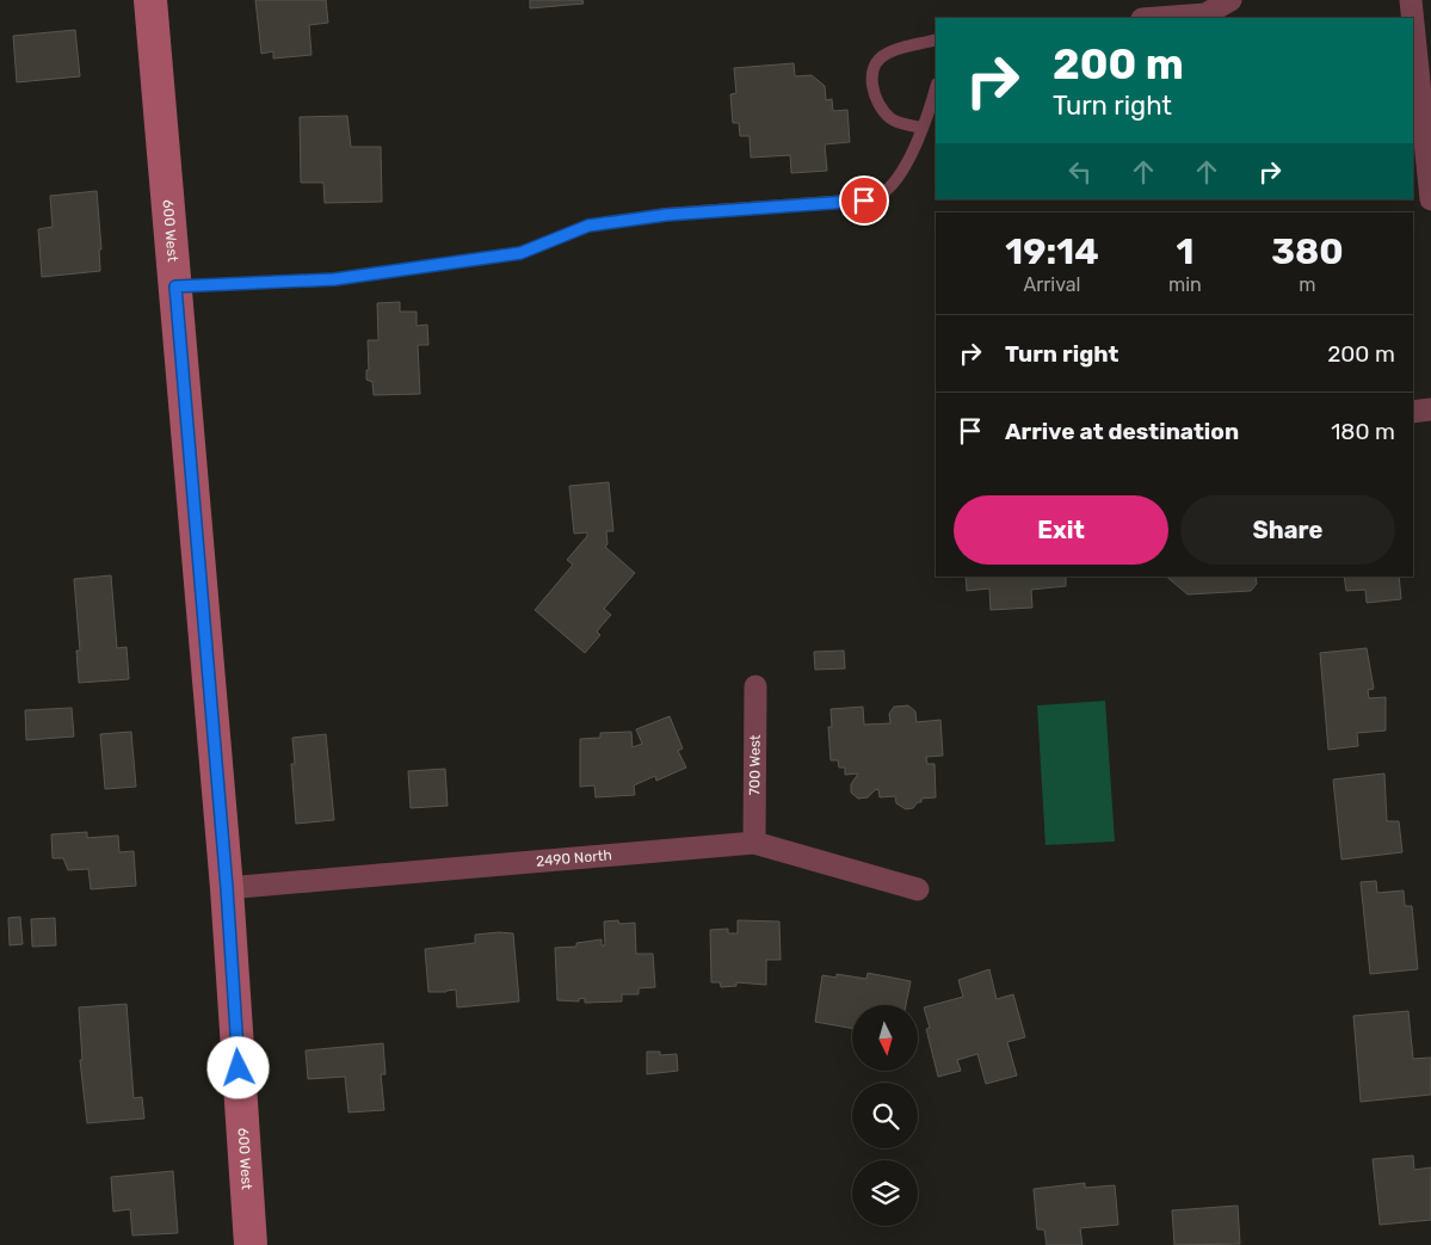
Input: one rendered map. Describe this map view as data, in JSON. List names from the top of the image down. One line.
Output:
{"streets":{"street":["600 West","700 West","2490 North"]},"crossings":[["600 West","2490 North"],["700 West","2490 North"]],"north":"bottom","page":{"turn":["200 m","Turn right"],"eta":["19:14","Arrival","1","min","380","m"],"list":[{"name":"Turn right","value":"200 m"},{"name":"Arrive at destination","value":"180 m"}],"buttons":["Exit","Share"]}}
